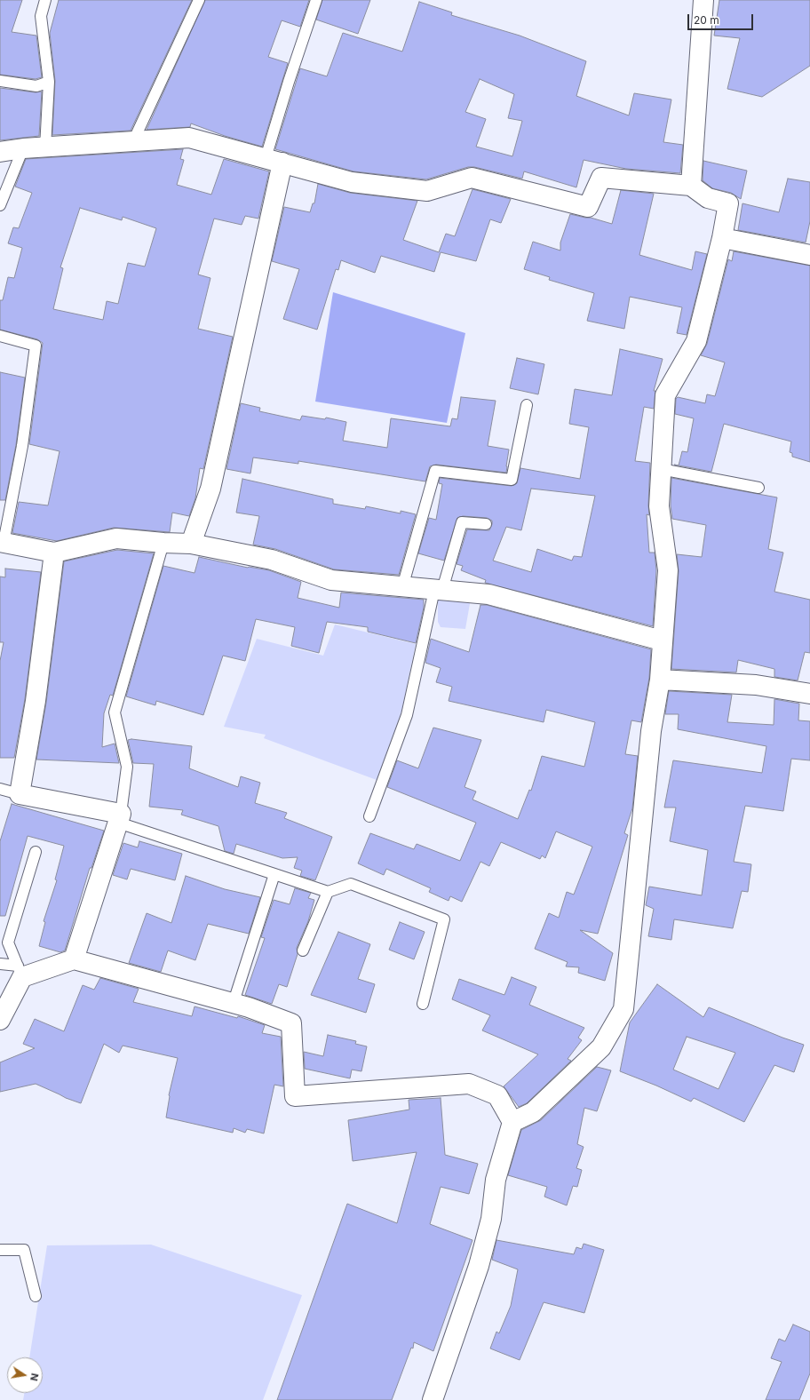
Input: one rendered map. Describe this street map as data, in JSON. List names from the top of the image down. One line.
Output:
{"scale_bar":"20 m","north":"right"}
